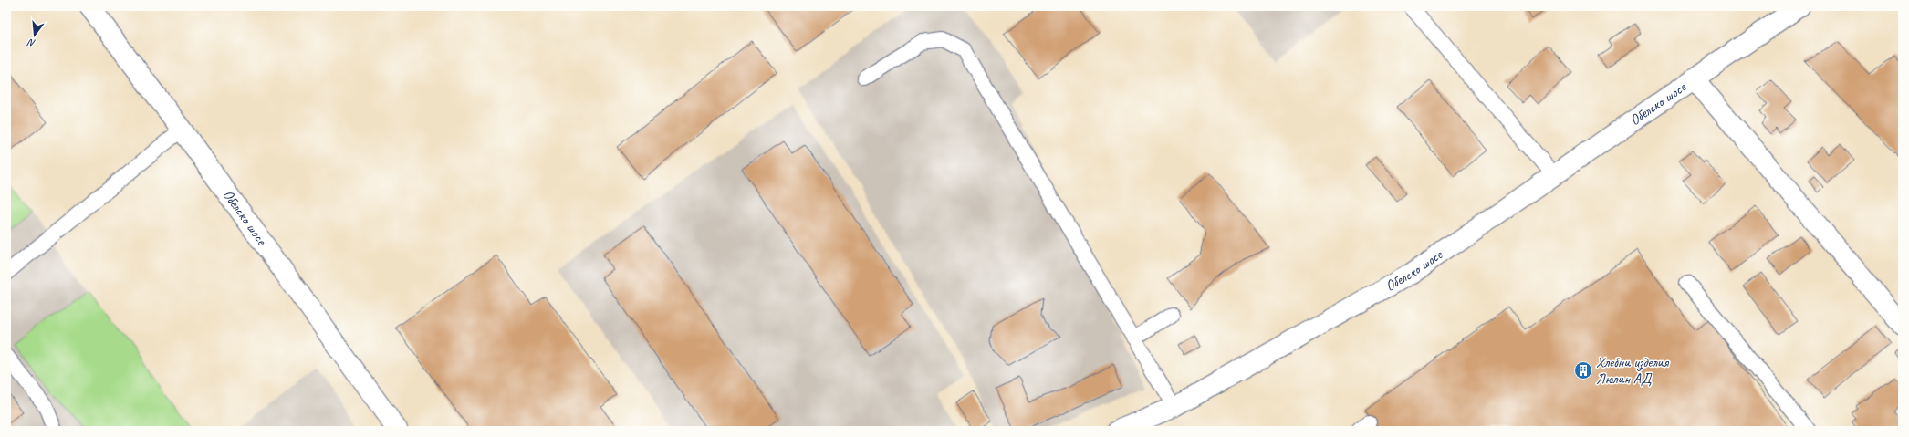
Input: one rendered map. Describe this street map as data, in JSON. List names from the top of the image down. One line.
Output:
{"streets":{"street":["Обелско шосе"]},"places":{"building":["Хлебни изделия Люлин АД"]},"north":"bottom"}
